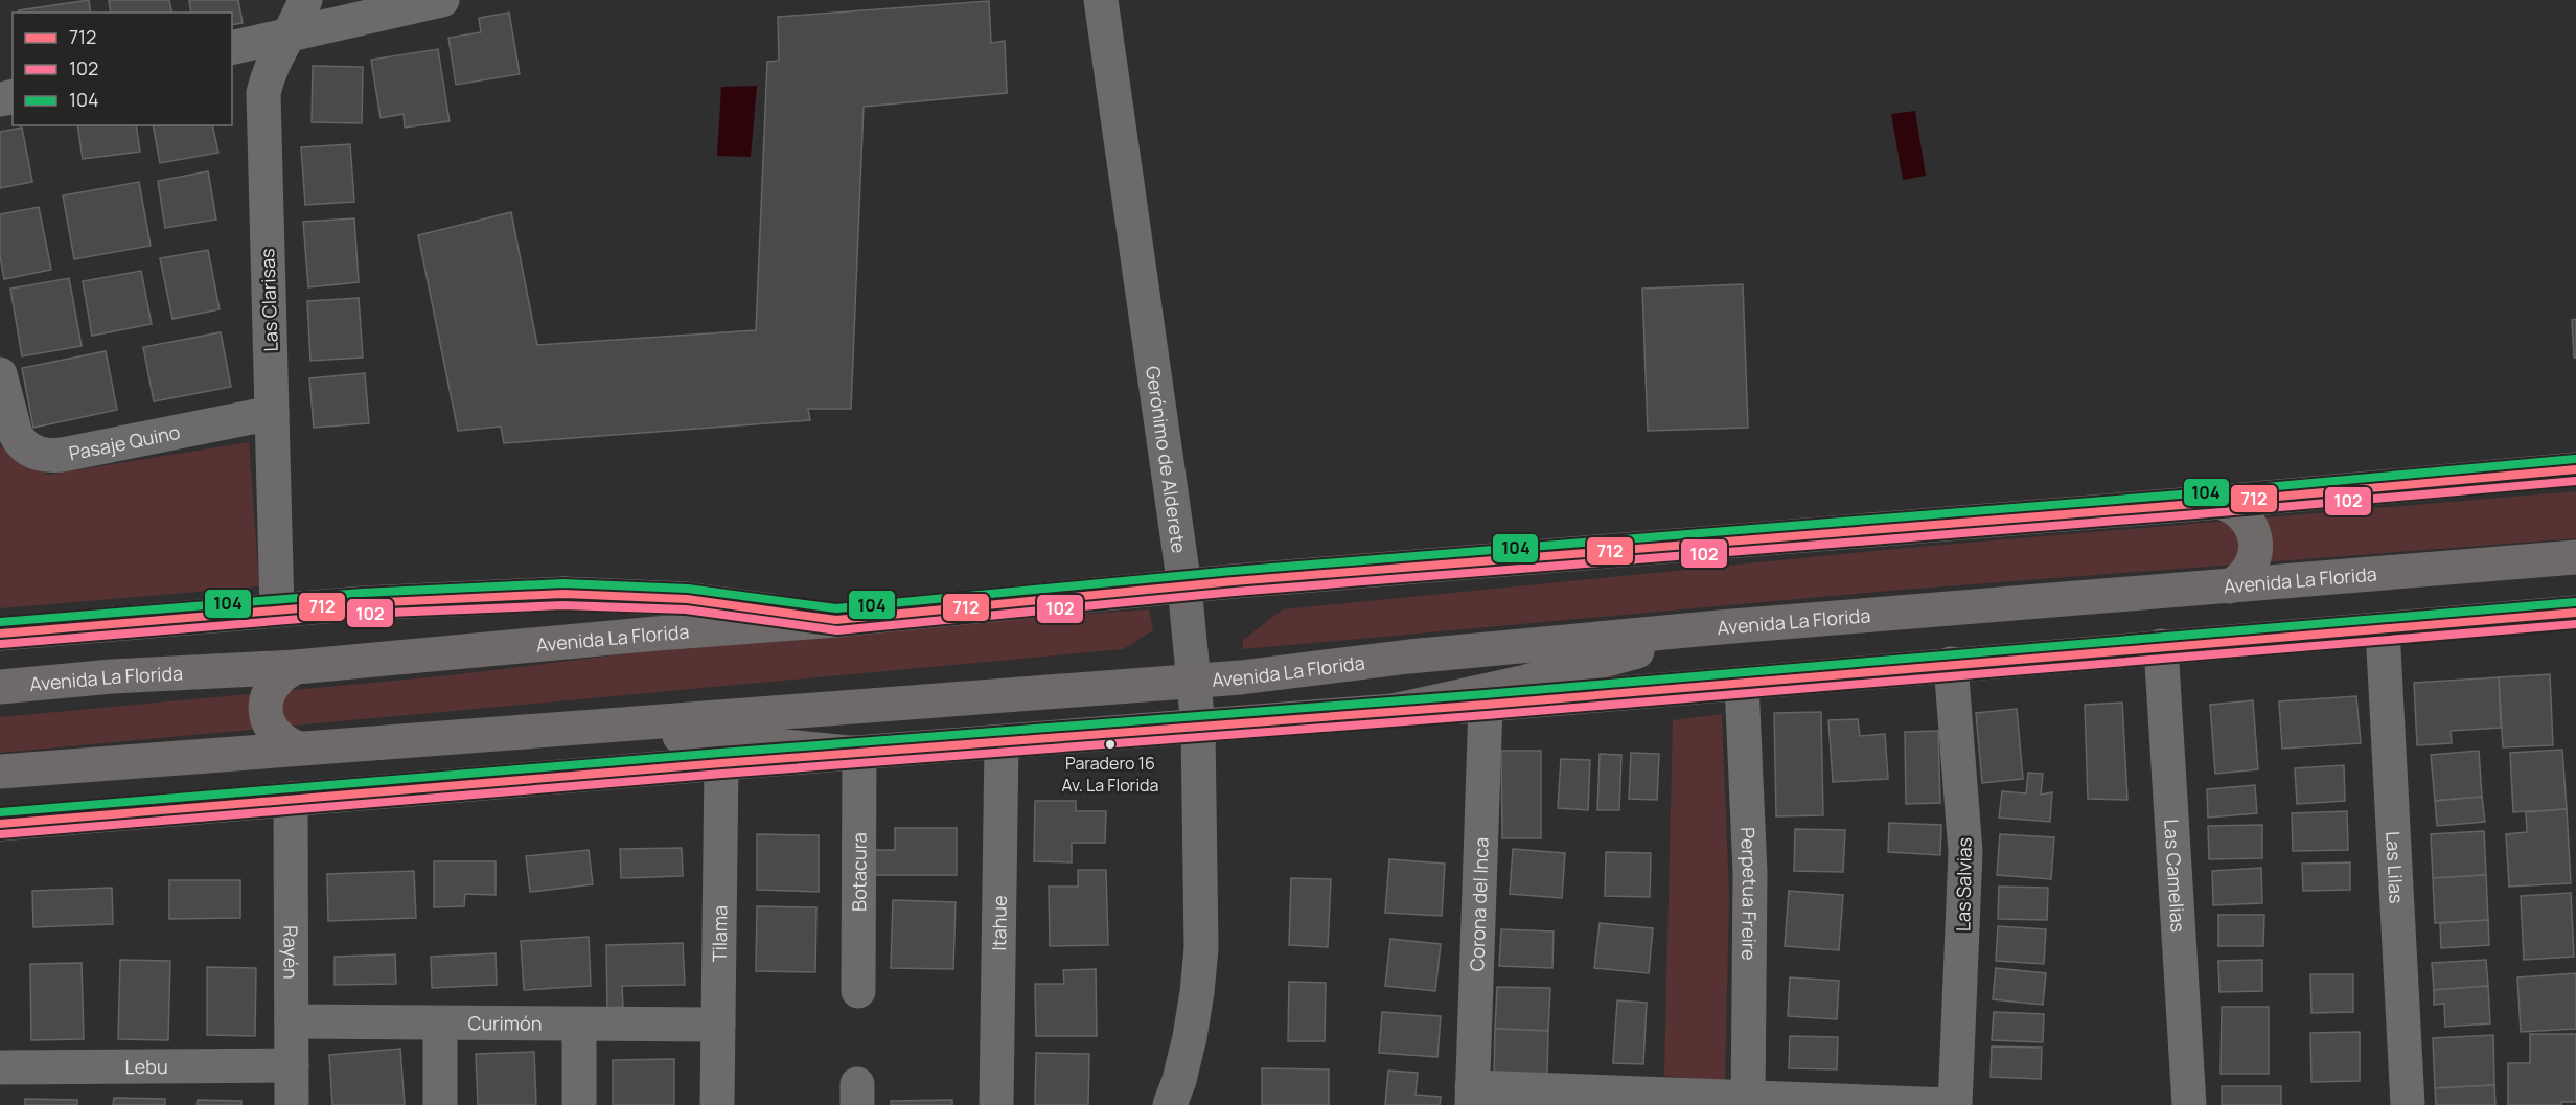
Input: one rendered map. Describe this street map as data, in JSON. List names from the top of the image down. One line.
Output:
{"streets":{"main road":["Avenida La Florida"],"street":["Las Clarisas","Pasaje Quino","Gerónimo de Alderete","Las Lilas","Botacura","Las Camelias","Las Salvias","Perpetua Freire","Corona del Inca","Itahue","Tilama","Rayén","Curimón","Lebu"]},"crossings":[["Las Clarisas","Pasaje Quino"],["Gerónimo de Alderete","Avenida La Florida"],["Tilama","Curimón"],["Rayén","Curimón"],["Rayén","Lebu"]],"places":["Paradero 16 Av. La Florida"],"lines":["transit line 104","transit line 712","transit line 102"],"legend":["712","102","104"]}
